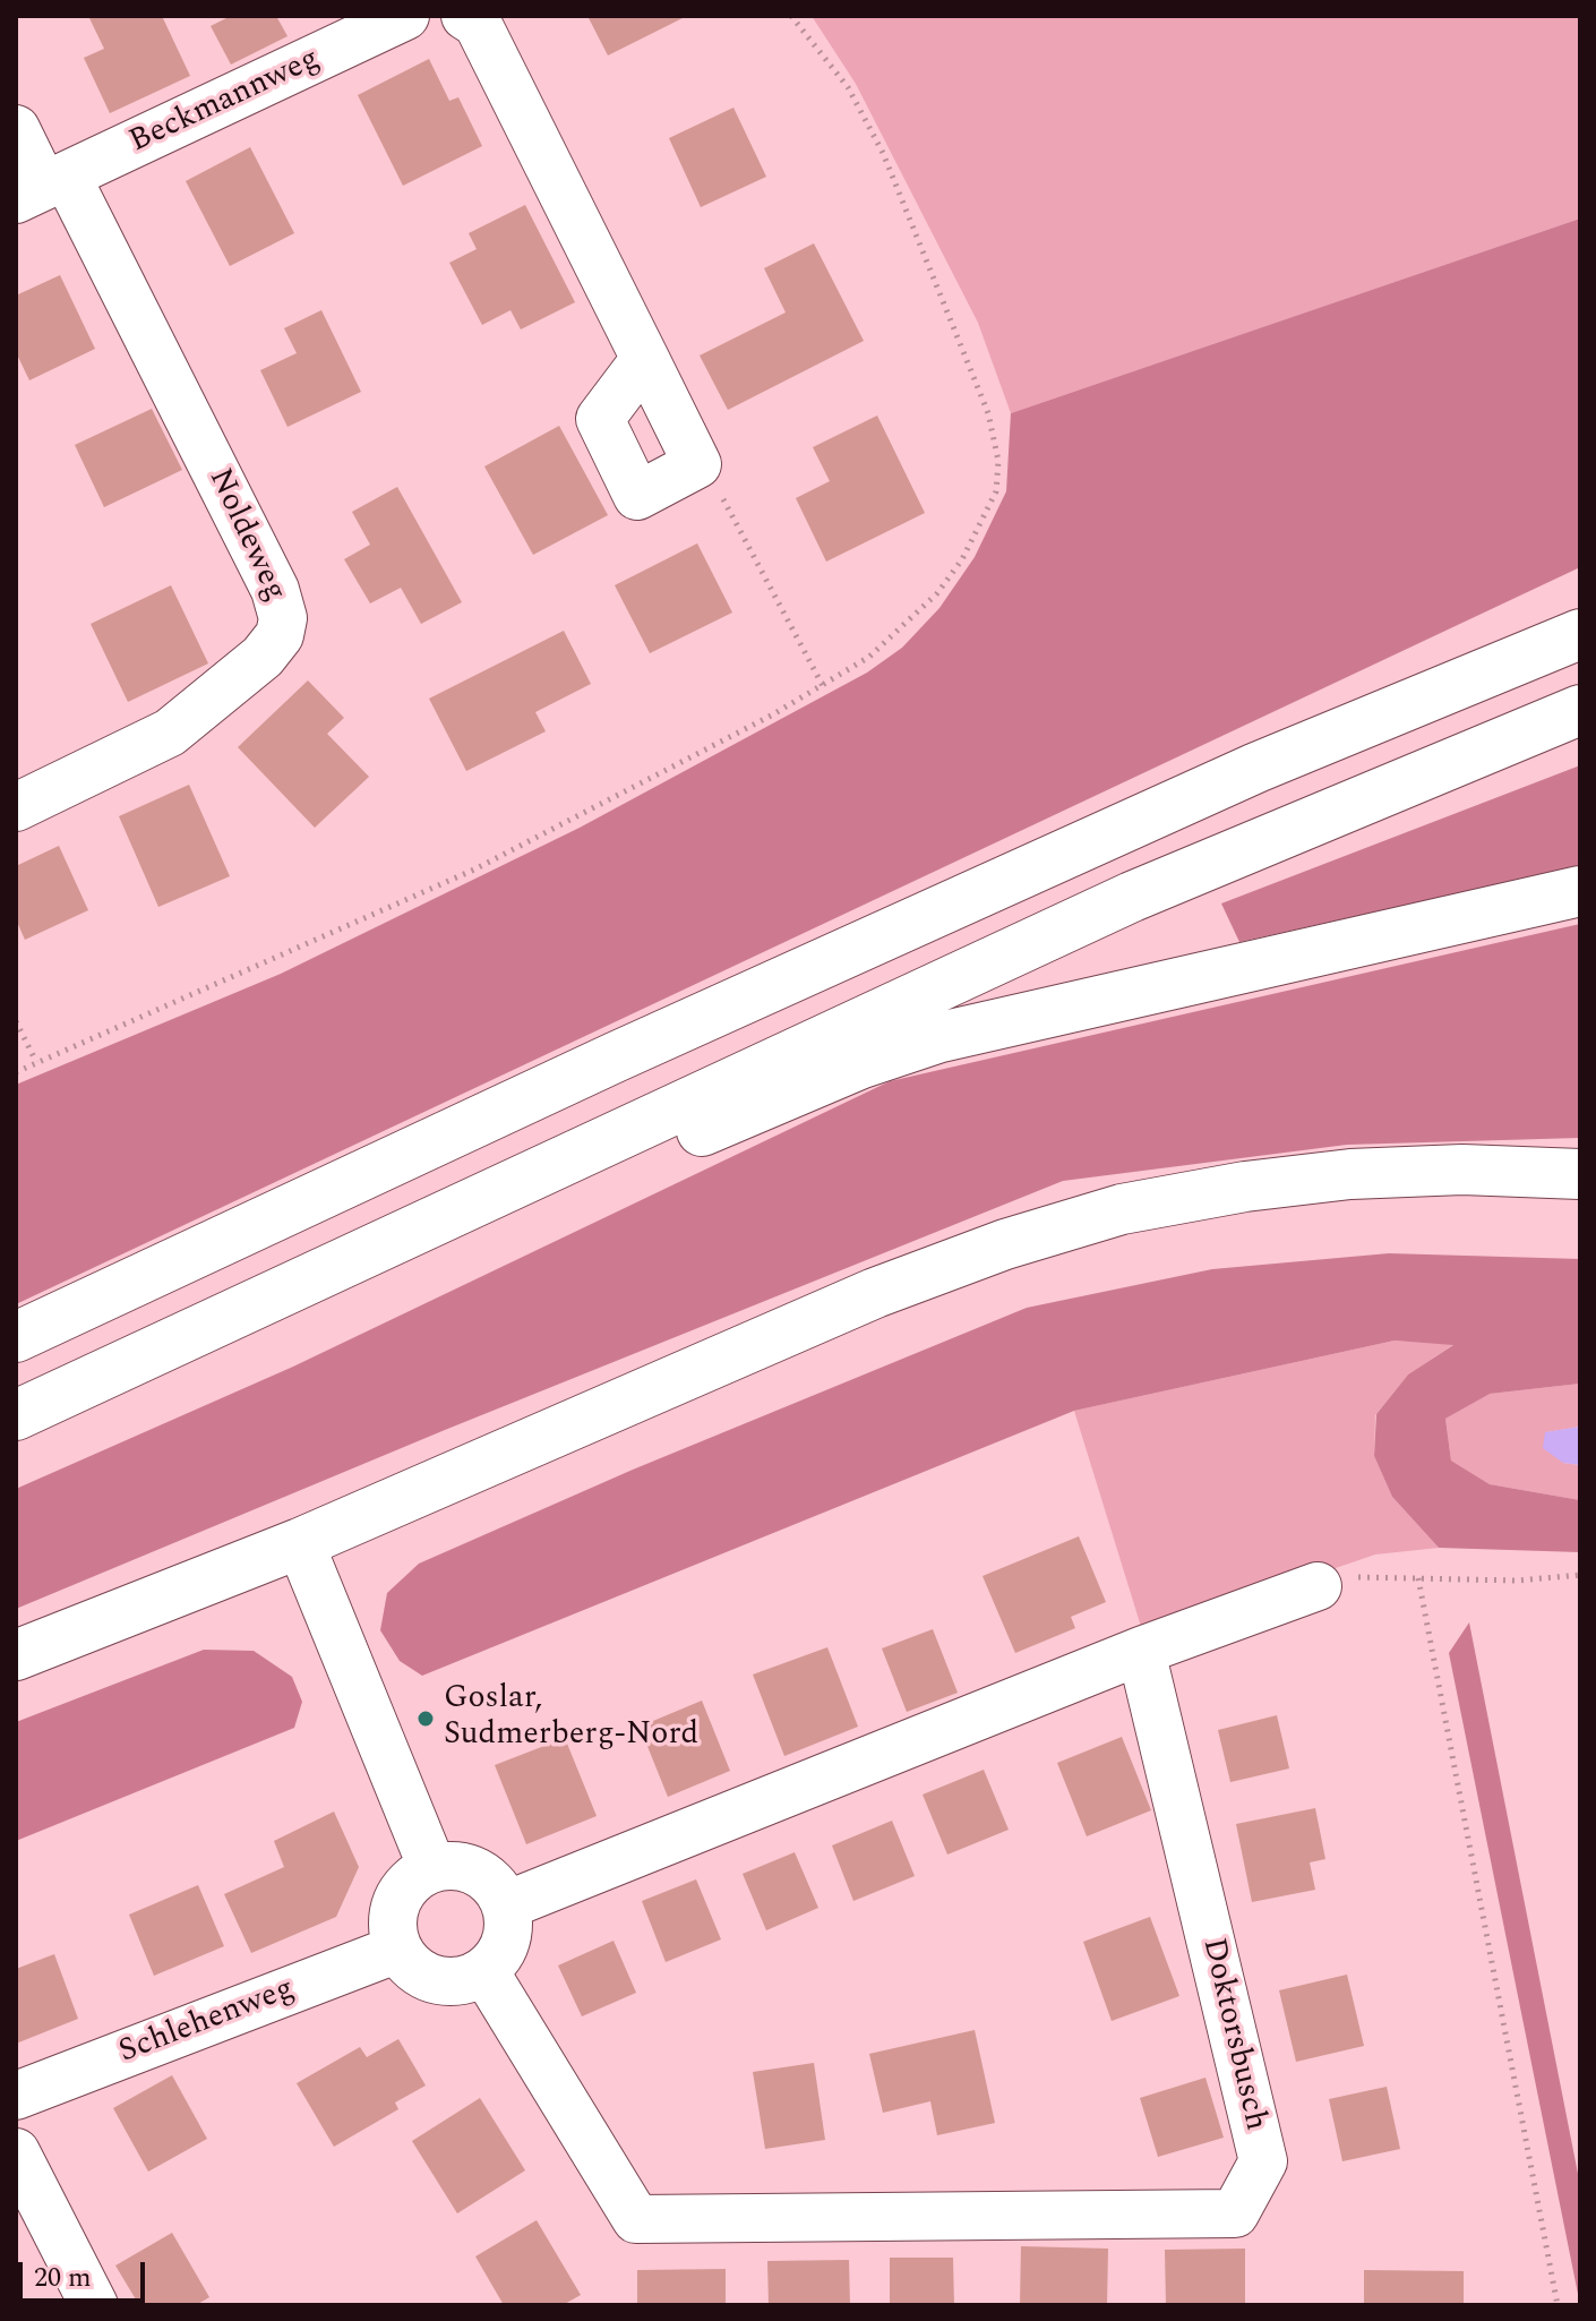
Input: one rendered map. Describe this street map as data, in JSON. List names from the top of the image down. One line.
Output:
{"streets":{"street":["Beckmannweg","Noldeweg","Schlehenweg","Doktorsbusch"]},"crossings":[["Beckmannweg","Noldeweg"],["Schlehenweg","Doktorsbusch"]],"places":["Goslar, Sudmerberg-Nord"],"scale_bar":"20 m"}
